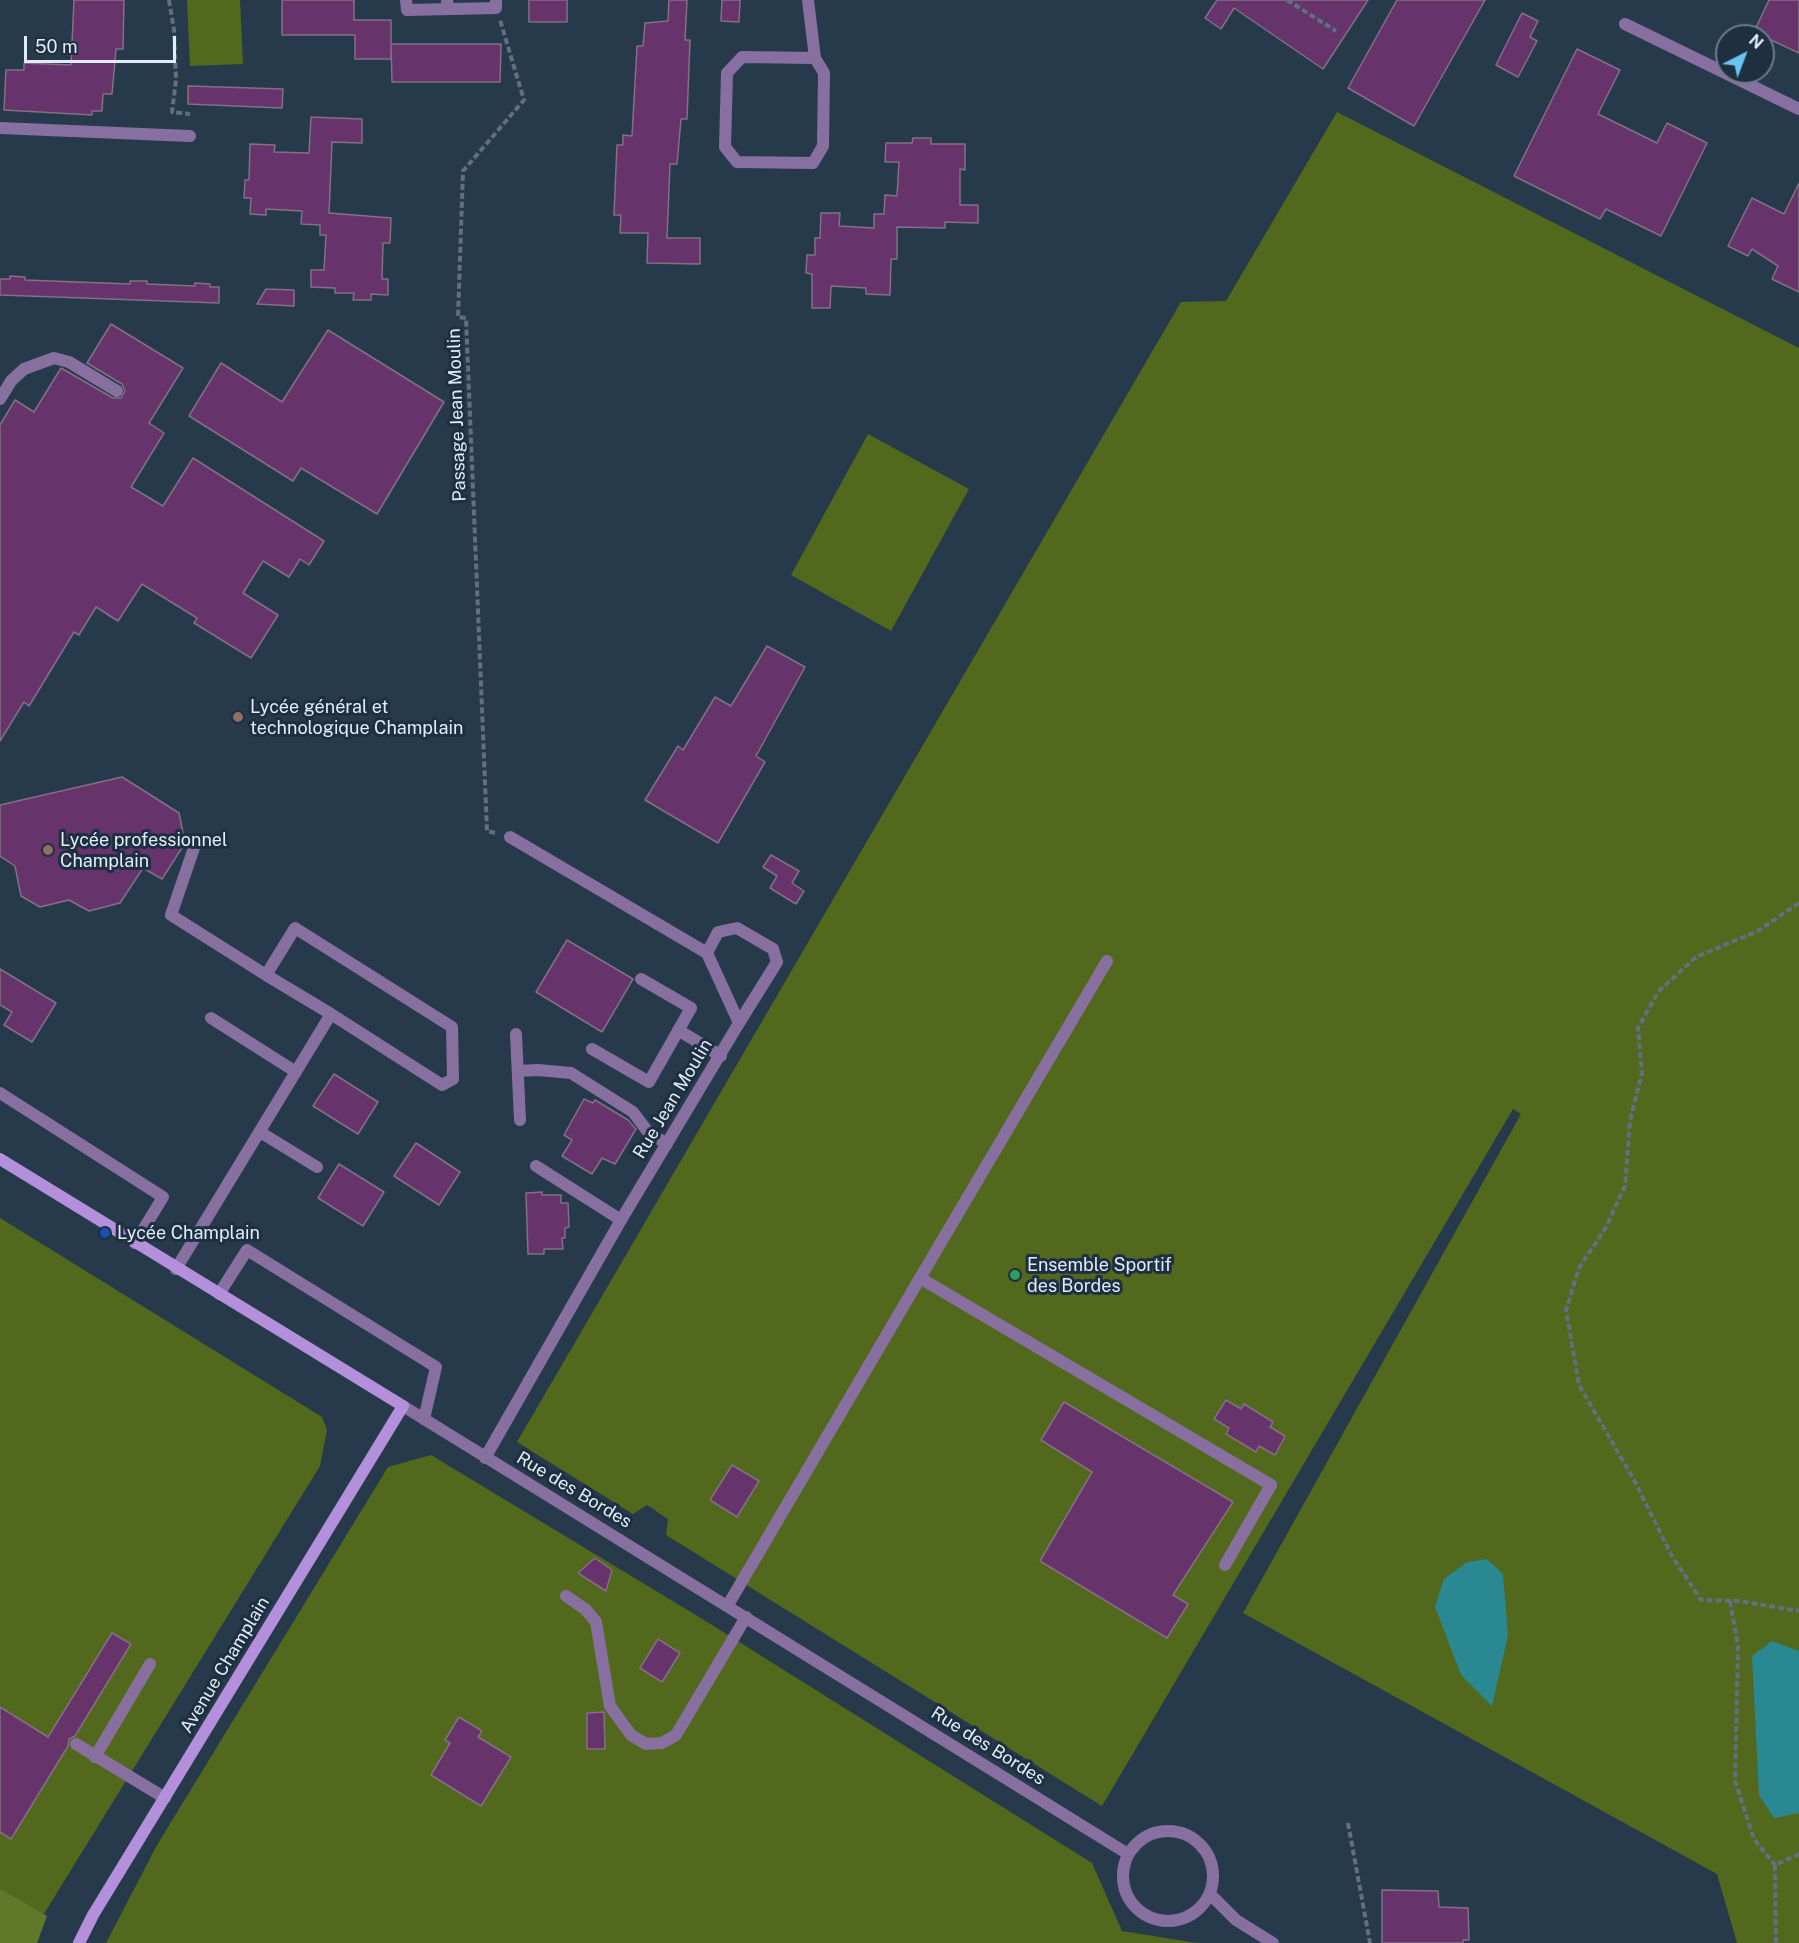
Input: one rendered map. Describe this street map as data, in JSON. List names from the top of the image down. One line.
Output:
{"streets":{"street":["Rue Jean Moulin","Rue des Bordes","Avenue Champlain"],"path":["Passage Jean Moulin"]},"crossings":[["Rue Jean Moulin","Rue des Bordes"],["Rue des Bordes","Avenue Champlain"]],"places":["Lycée général et technologique Champlain","Lycée professionnel Champlain","Lycée Champlain","Ensemble Sportif des Bordes"],"scale_bar":"50 m","north":"top right"}
